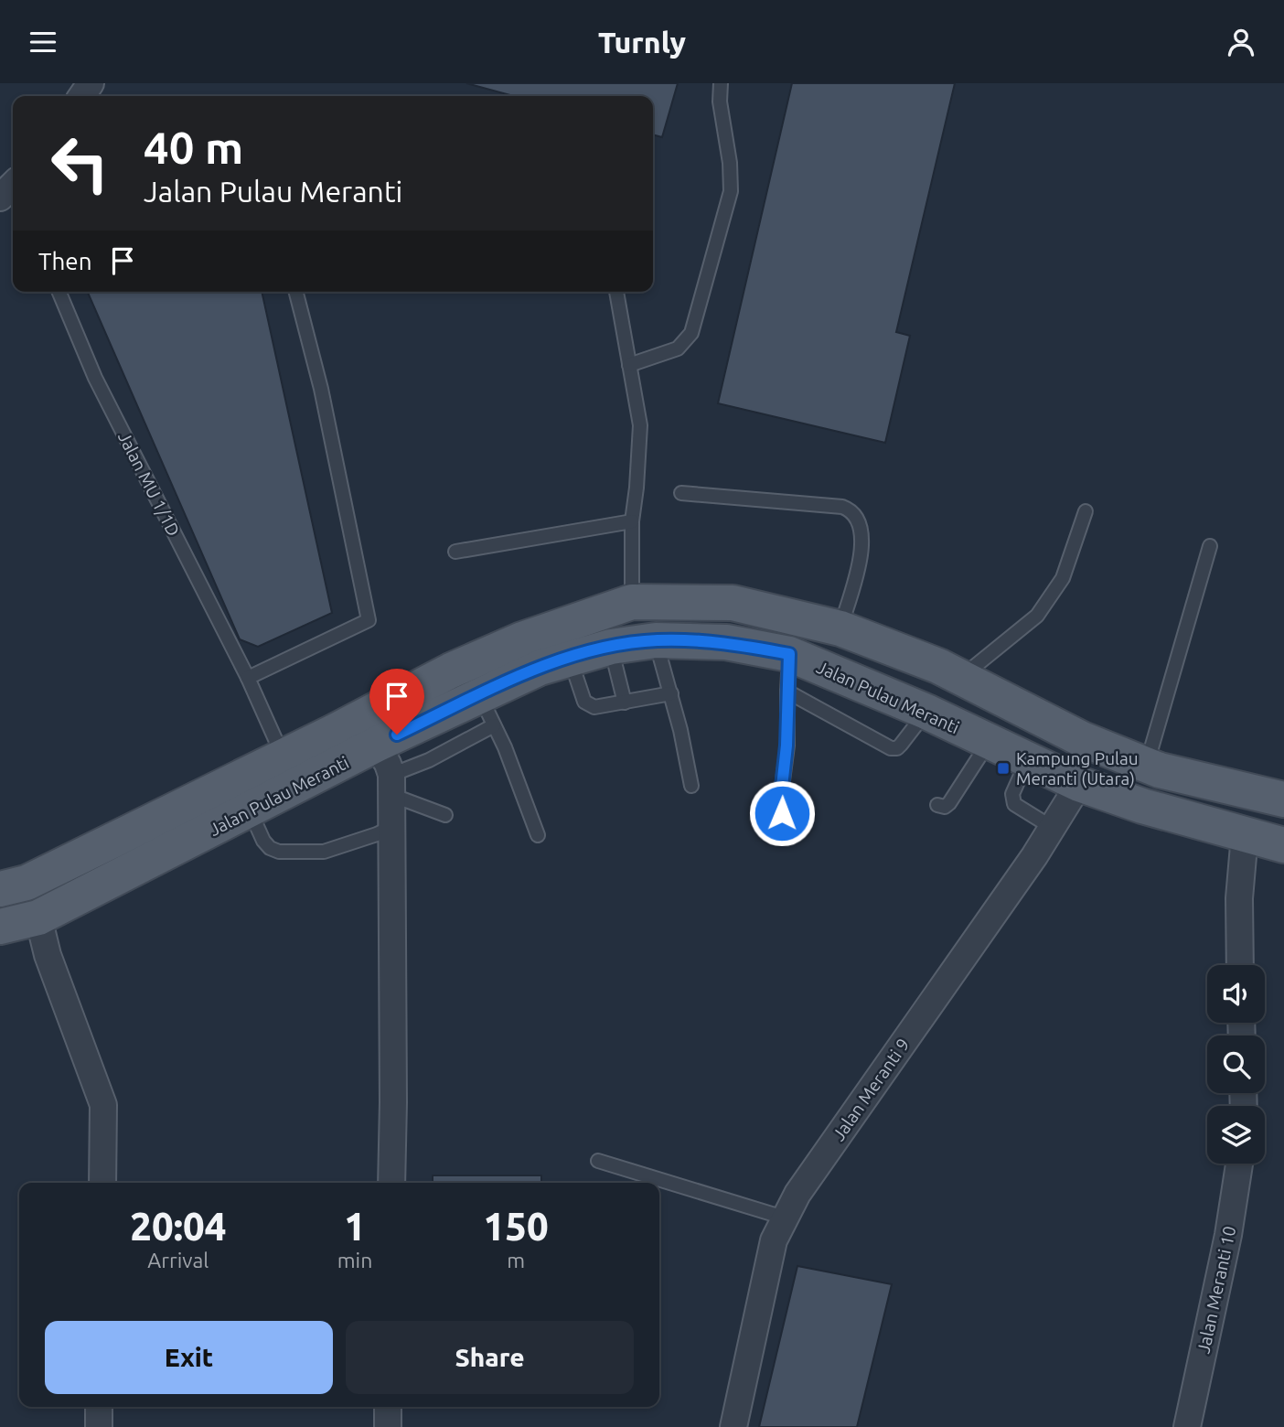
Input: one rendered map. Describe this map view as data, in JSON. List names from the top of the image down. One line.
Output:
{"streets":{"main road":["Jalan Pulau Meranti"],"street":["Jalan Meranti 9","Jalan Meranti 10"],"lane":["Jalan MU 1/1D"]},"crossings":[["Jalan MU 1/1D","Jalan Pulau Meranti"],["Jalan Pulau Meranti","Jalan Meranti 9"]],"places":{"transit":["Kampung Pulau Meranti (Utara)"]},"page":{"header":"Turnly","turn":["40 m","Jalan Pulau Meranti"],"then":"Then","eta":["20:04","Arrival","1","min","150","m"],"buttons":["Exit","Share"]}}
